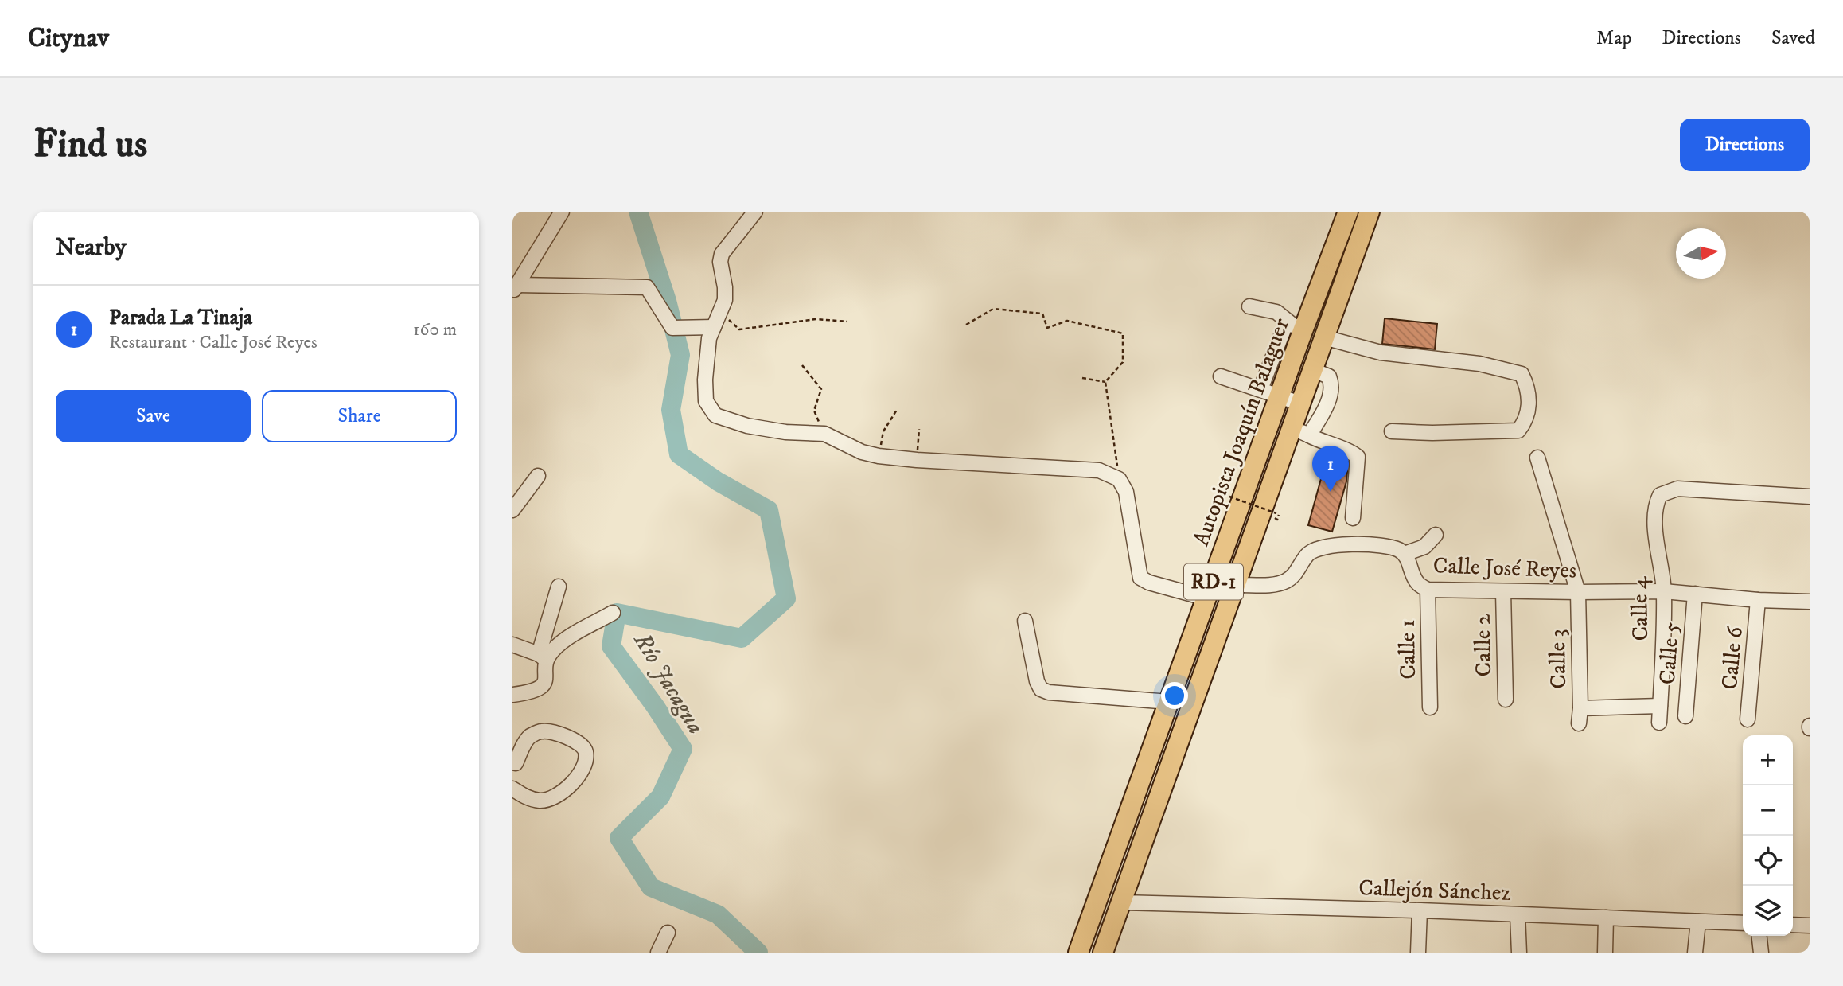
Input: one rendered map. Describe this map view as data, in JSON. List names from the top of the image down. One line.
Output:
{"streets":{"highway":["Autopista Joaquín Balaguer","RD-1"],"street":["Calle José Reyes","Calle 4","Calle 2","Calle 1","Calle 5","Calle 6","Calle 3","Callejón Sánchez"]},"crossings":[["Autopista Joaquín Balaguer","Calle José Reyes"],["Autopista Joaquín Balaguer","Callejón Sánchez"],["Calle José Reyes","Calle 4"],["Calle José Reyes","Calle 2"],["Calle José Reyes","Calle 1"],["Calle José Reyes","Calle 5"],["Calle José Reyes","Calle 6"],["Calle José Reyes","Calle 3"]],"water":["Río Jacagua"],"north":"right","page":{"header":"Citynav","nav":["Map","Directions","Saved"],"buttons":["Directions",["Save","Share"]],"title":"Find us","heading":"Nearby","list":[{"mark":"1","name":"Parada La Tinaja","note":"Restaurant · Calle José Reyes","value":"160 m"}],"pins":"1","map_buttons":["+","−"]}}
